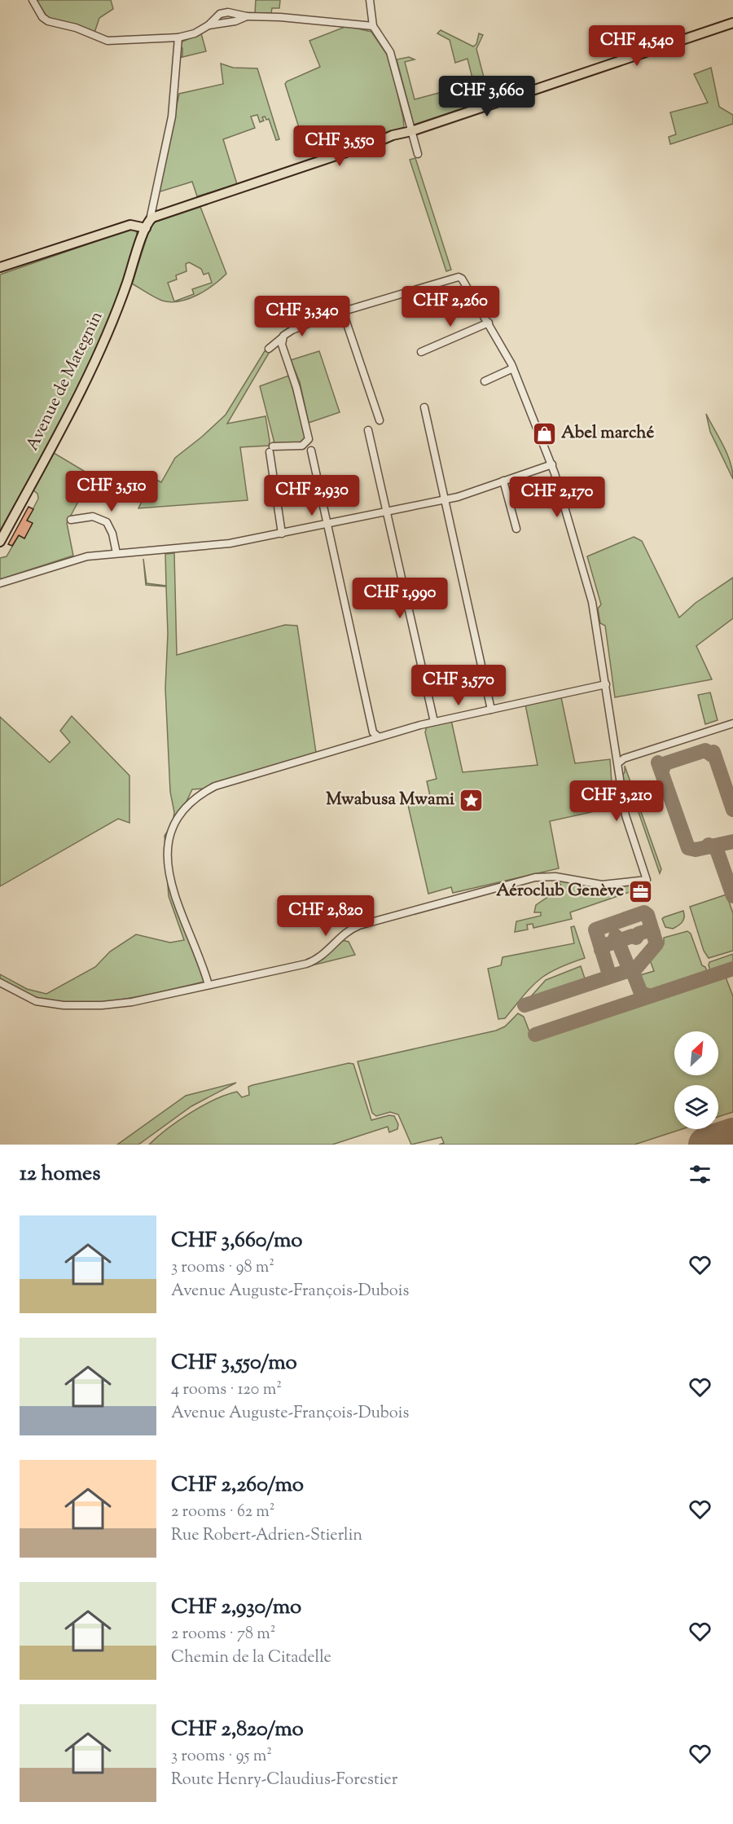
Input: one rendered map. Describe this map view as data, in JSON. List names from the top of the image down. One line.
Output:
{"streets":{"main road":["Avenue de Mategnin"]},"places":{"shop":["Abel marché"],"place":["Mwabusa Mwami"],"office":["Aéroclub Genève"]},"north":"top right","page":{"price":["CHF 4,540","CHF 3,660","CHF 3,550","CHF 2,260","CHF 3,340","CHF 3,510","CHF 2,930","CHF 2,170","CHF 1,990","CHF 3,570","CHF 3,210","CHF 2,820"],"heading":"12 homes","list":[{"name":"CHF 3,660/mo","note":"3 rooms · 98 m² · Avenue Auguste-François-Dubois"},{"name":"CHF 3,550/mo","note":"4 rooms · 120 m² · Avenue Auguste-François-Dubois"},{"name":"CHF 2,260/mo","note":"2 rooms · 62 m² · Rue Robert-Adrien-Stierlin"},{"name":"CHF 2,930/mo","note":"2 rooms · 78 m² · Chemin de la Citadelle"},{"name":"CHF 2,820/mo","note":"3 rooms · 95 m² · Route Henry-Claudius-Forestier"}]}}
